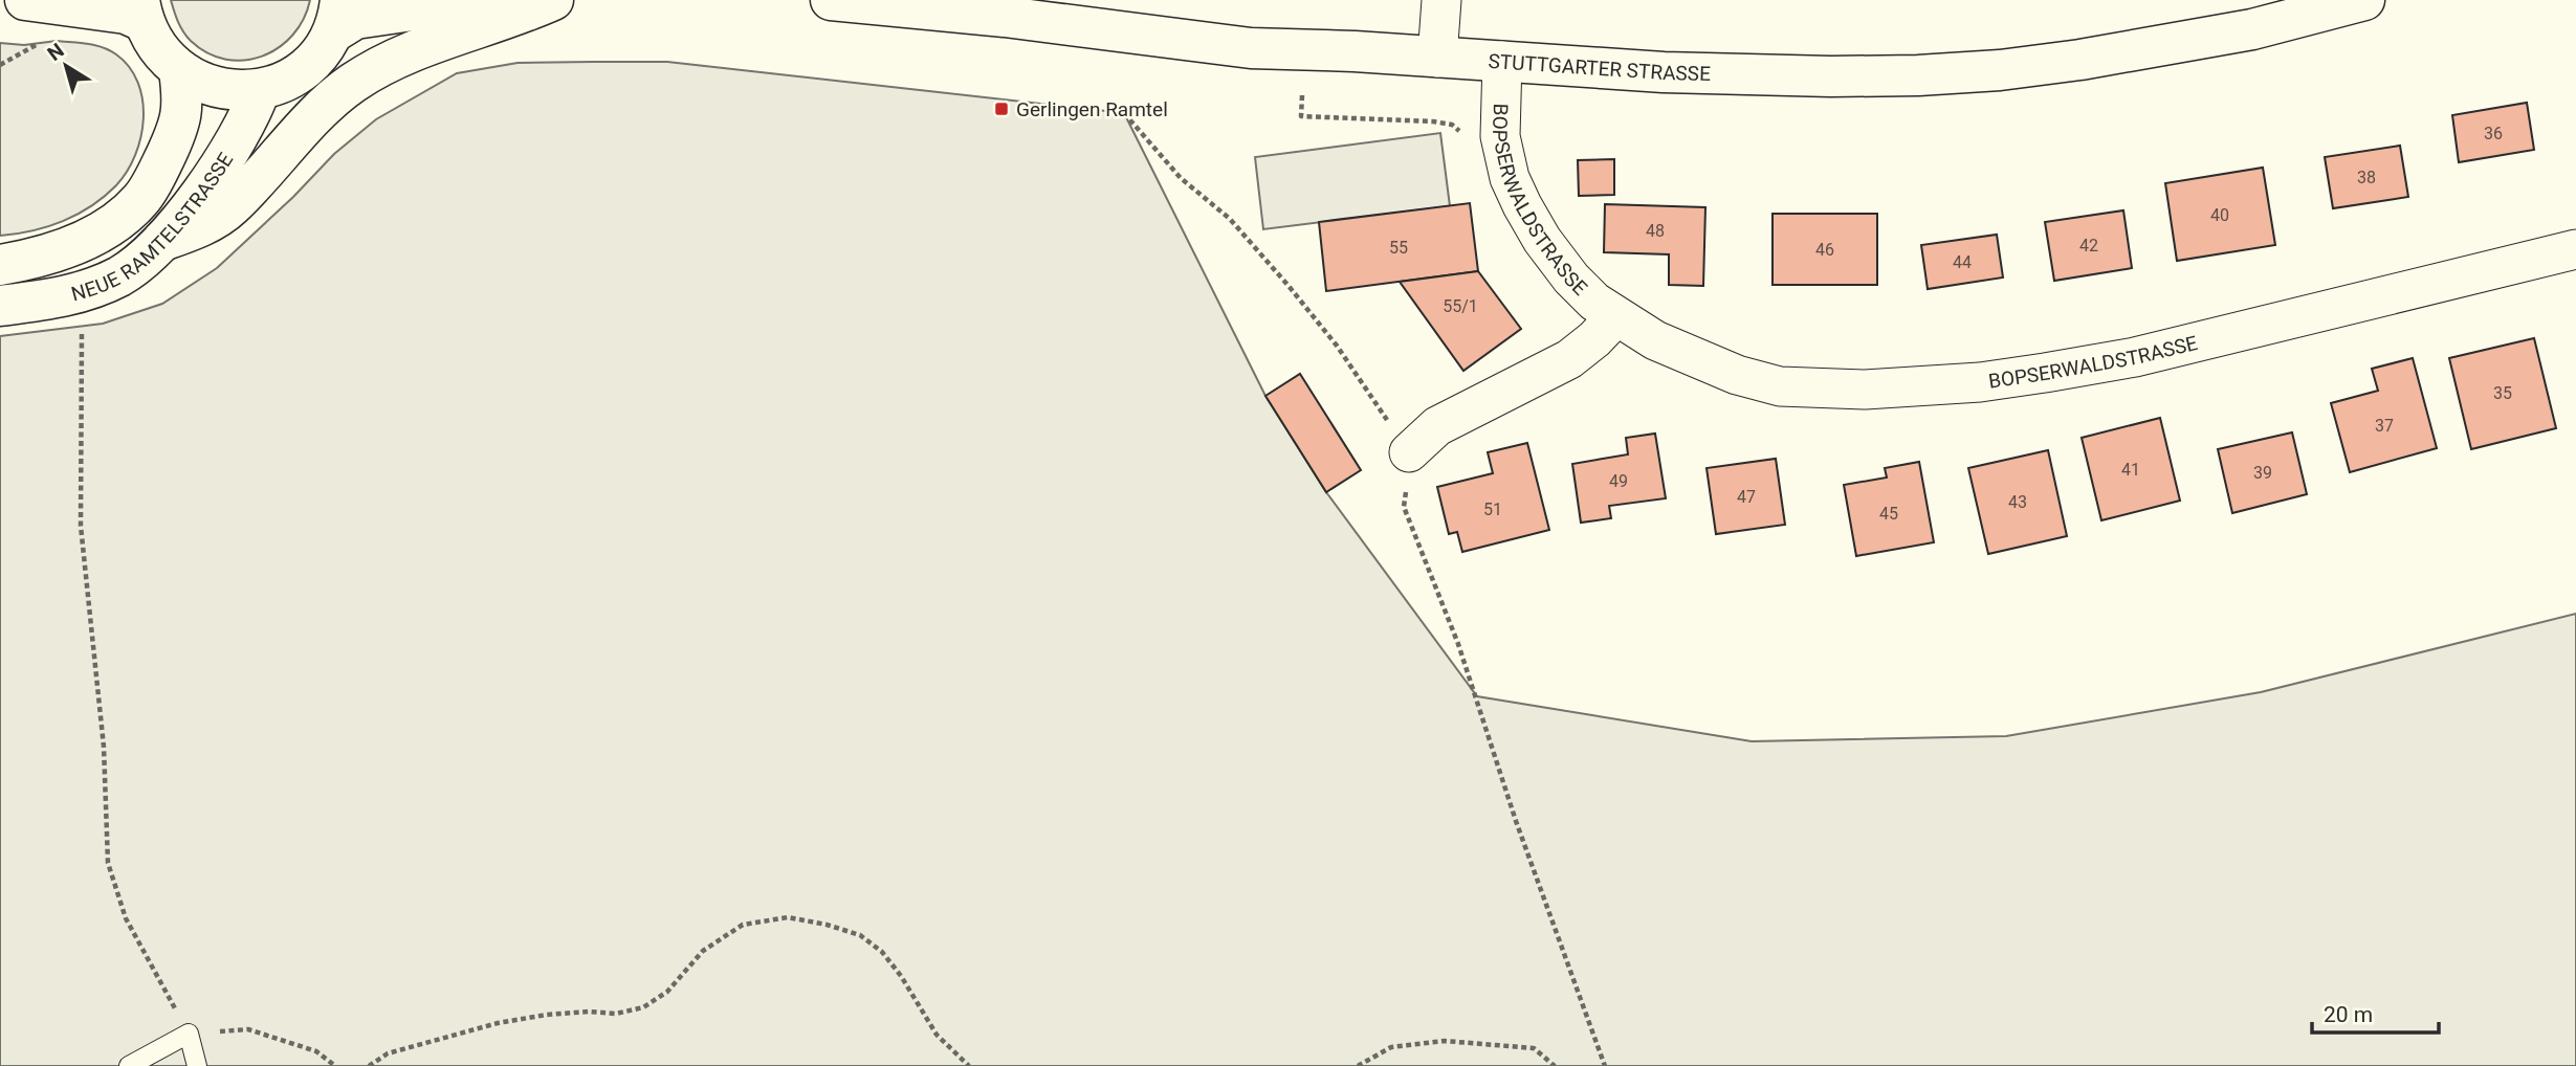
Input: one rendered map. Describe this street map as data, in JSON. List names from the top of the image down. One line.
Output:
{"streets":{"main road":["STUTTGARTER STRASSE","NEUE RAMTELSTRASSE"],"street":["BOPSERWALDSTRASSE"]},"crossings":[["STUTTGARTER STRASSE","BOPSERWALDSTRASSE"]],"places":{"transit":["Gerlingen Ramtel"]},"house_numbers":["36","38","40","48","42","55","46","44","55/1","35","37","41","39","49","47","43","51","45"],"scale_bar":"20 m","north":"top left"}
